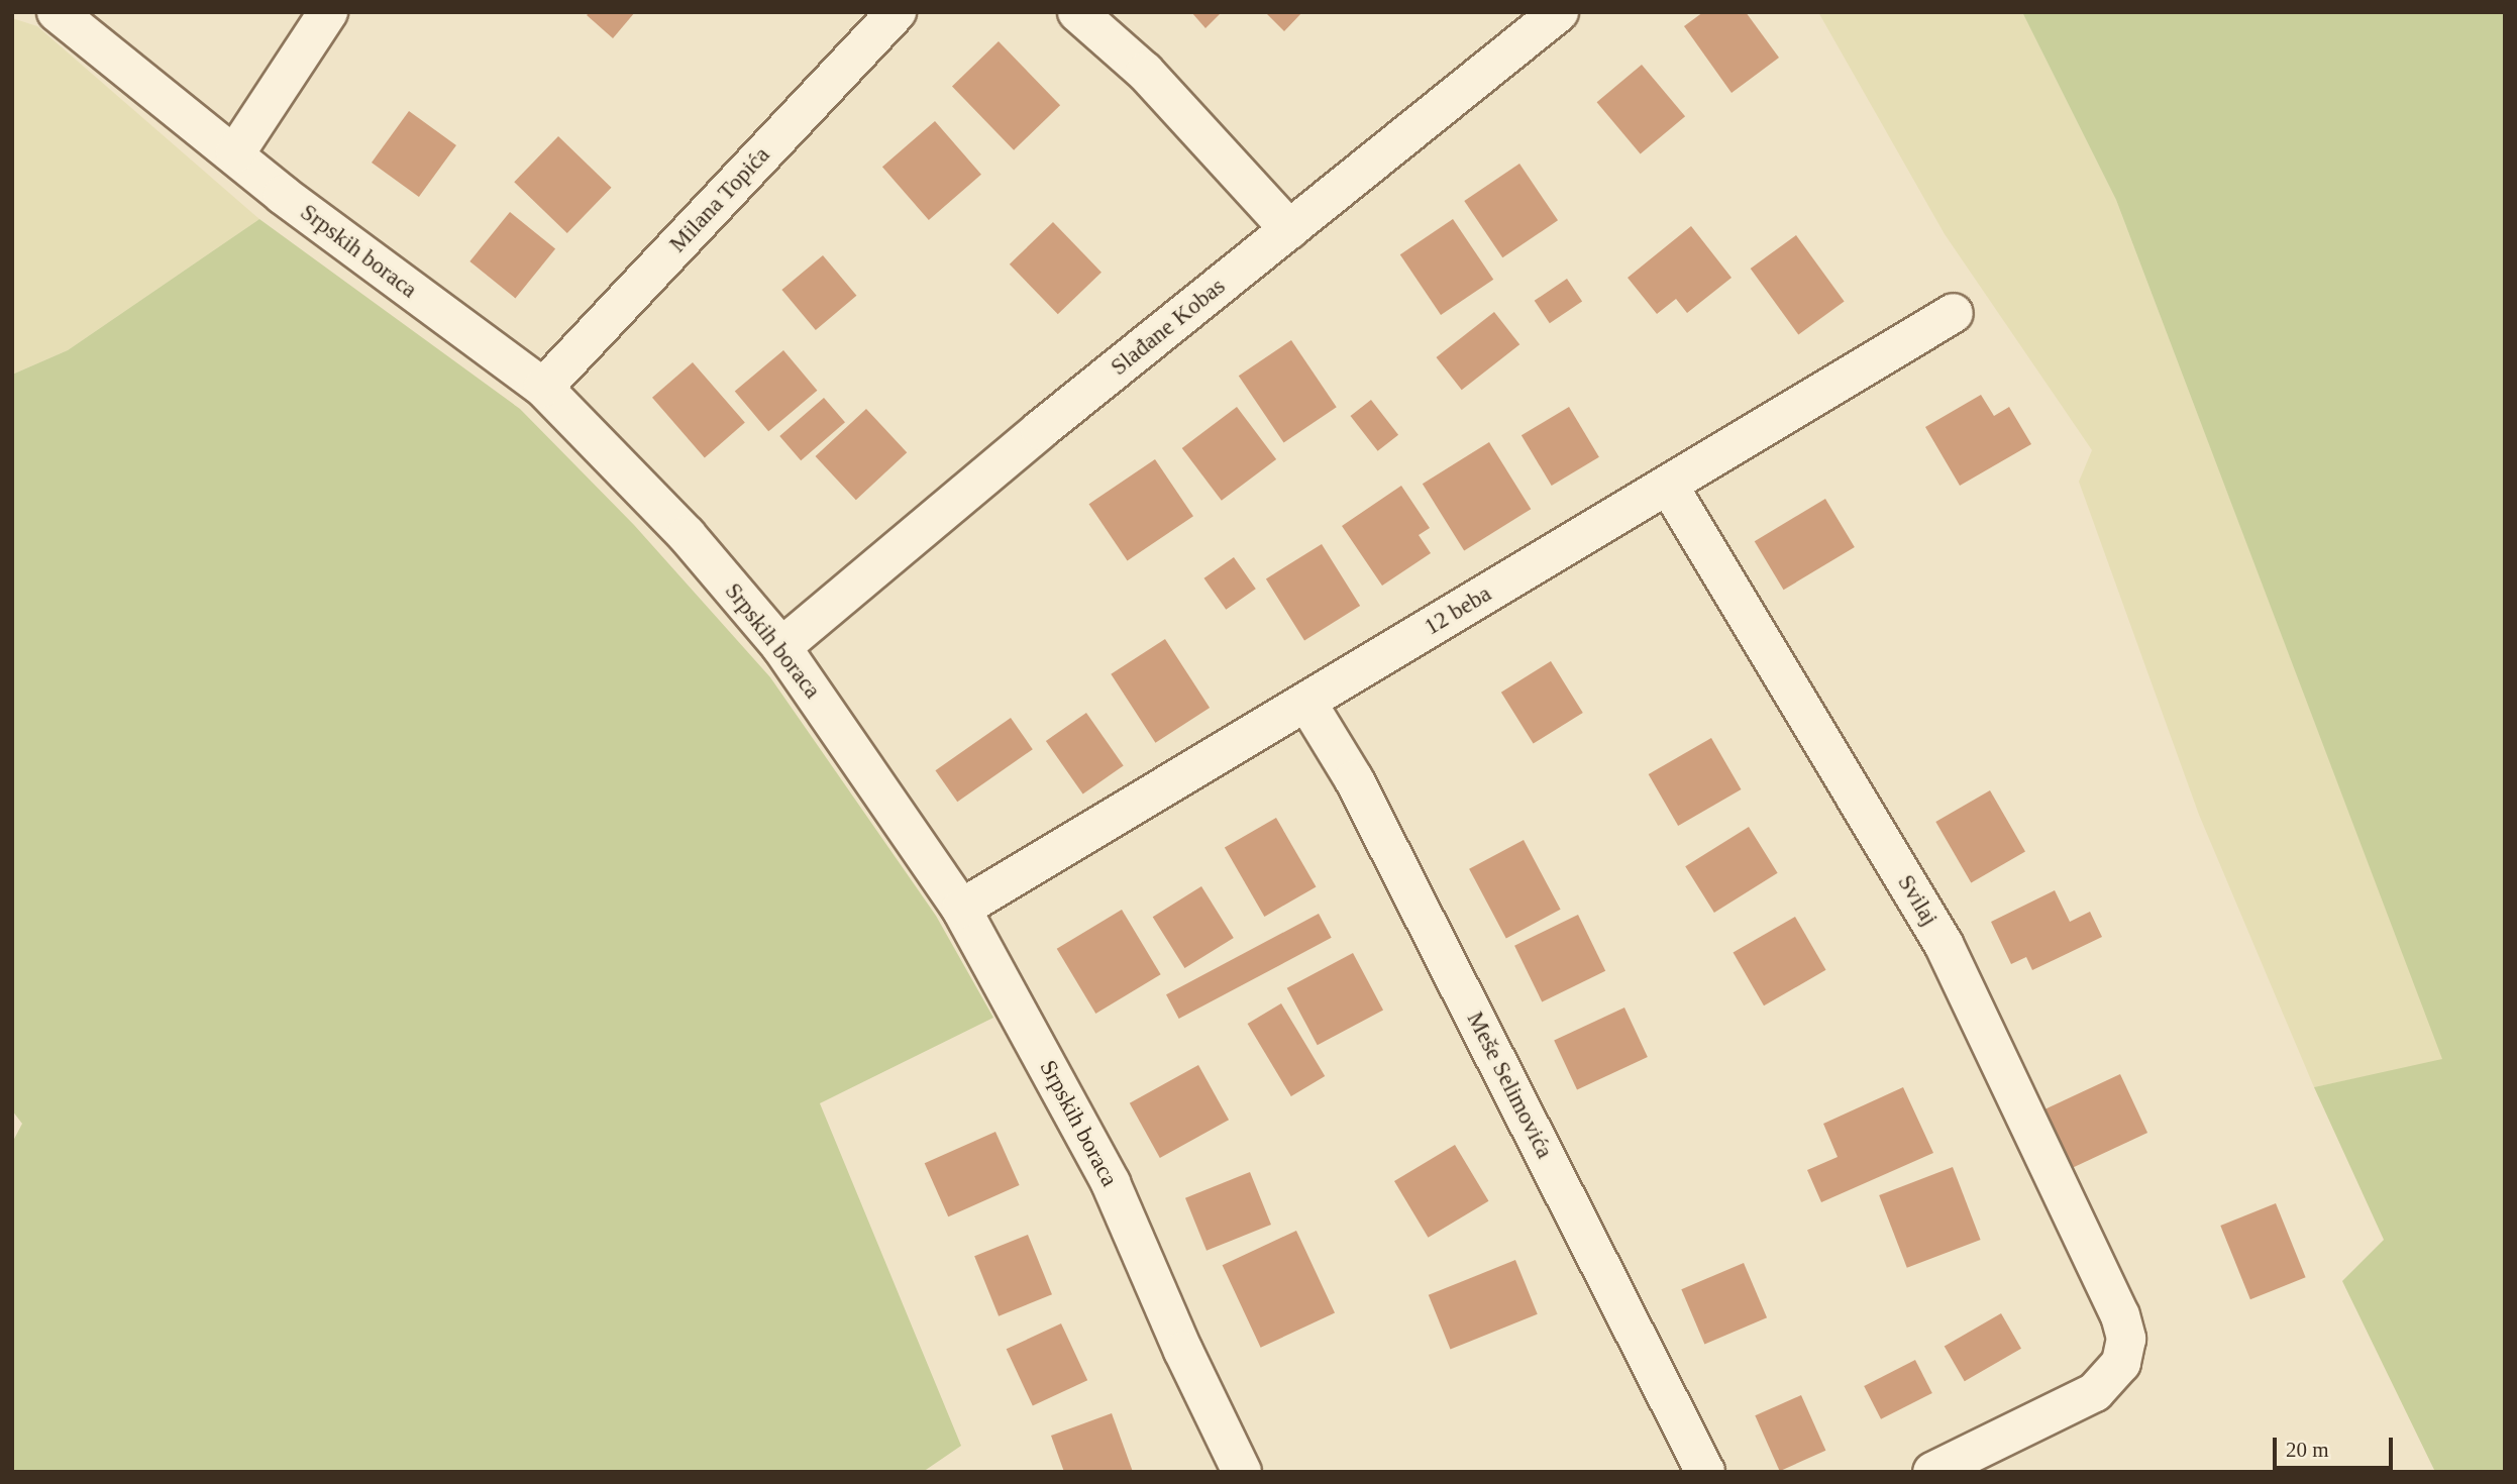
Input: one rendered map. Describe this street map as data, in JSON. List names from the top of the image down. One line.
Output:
{"streets":{"street":["Milana Topića","Srpskih boraca","Slađane Kobas","12 beba","Svilaj","Meše Selimovića"]},"crossings":[["Milana Topića","Srpskih boraca"],["Srpskih boraca","Slađane Kobas"],["Srpskih boraca","12 beba"],["12 beba","Svilaj"],["12 beba","Meše Selimovića"]],"scale_bar":"20 m"}
